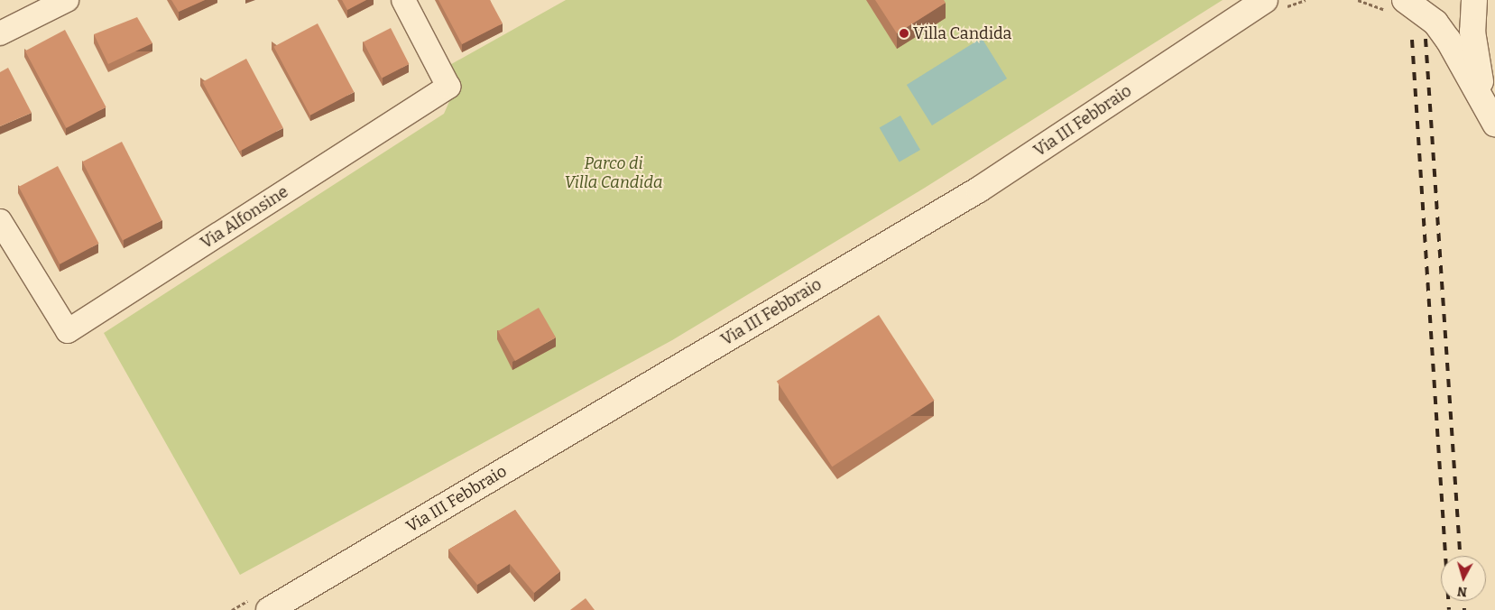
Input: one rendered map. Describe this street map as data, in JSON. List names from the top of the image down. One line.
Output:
{"streets":{"main road":["Via III Febbraio"],"street":["Via Alfonsine"]},"parks":["Parco di Villa Candida"],"places":["Villa Candida"],"north":"bottom"}
